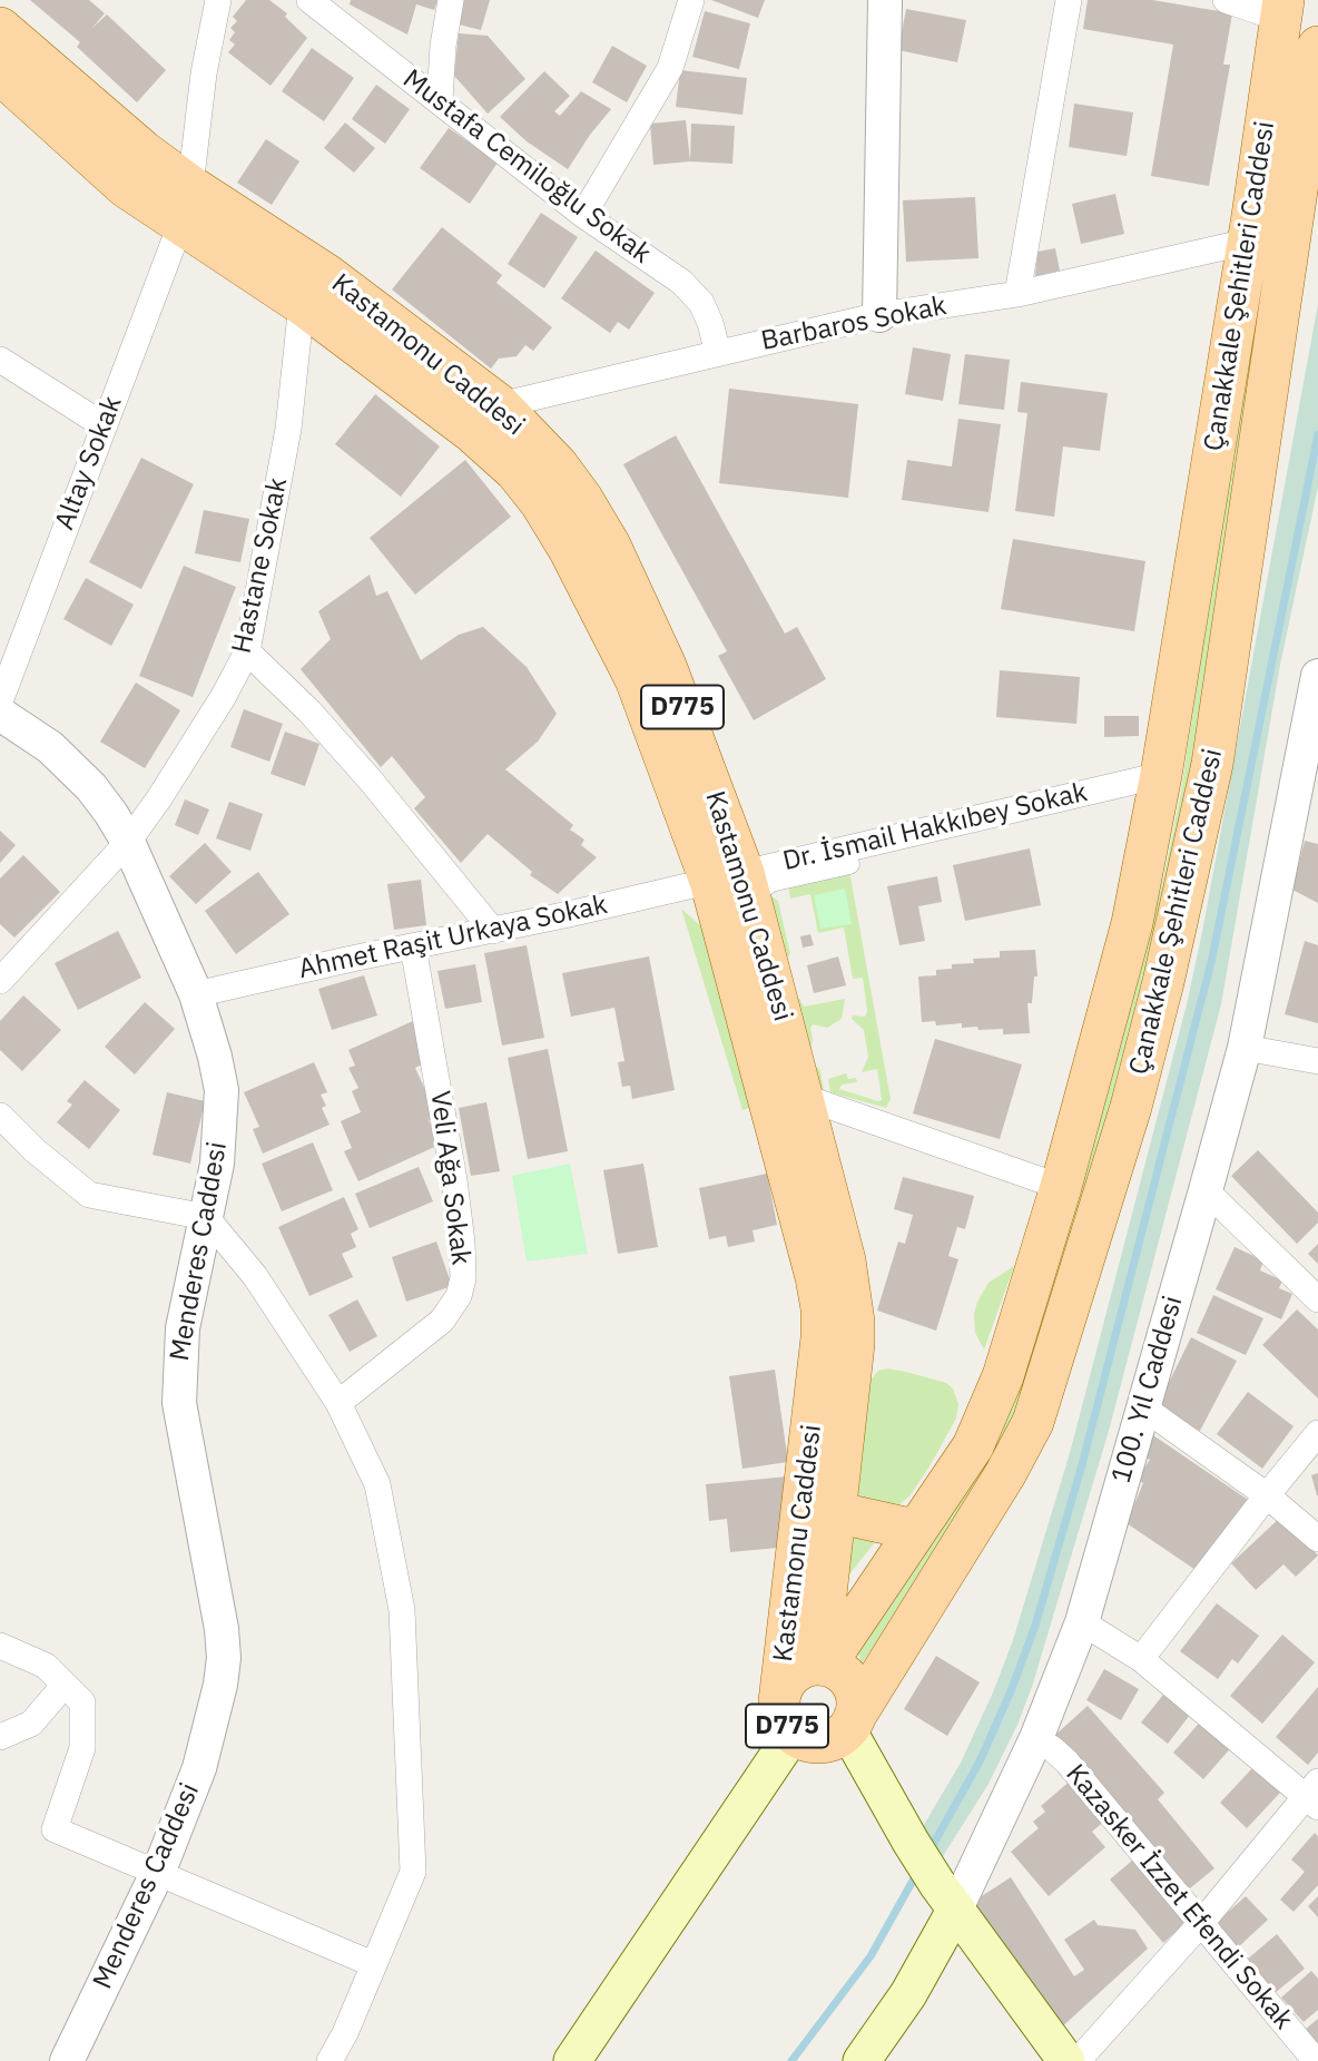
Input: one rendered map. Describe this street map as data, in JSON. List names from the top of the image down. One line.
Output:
{"streets":{"main road":["Çanakkale Şehitleri Caddesi","Kastamonu Caddesi","D775","100. Yıl Caddesi"],"street":["Mustafa Cemiloğlu Sokak","Barbaros Sokak","Altay Sokak","Hastane Sokak","Dr. İsmail Hakkıbey Sokak","Ahmet Raşit Urkaya Sokak","Veli Ağa Sokak","Menderes Caddesi","Kazasker İzzet Efendi Sokak"]},"crossings":[["Mustafa Cemiloğlu Sokak","Barbaros Sokak"],["Çanakkale Şehitleri Caddesi","Barbaros Sokak"],["Çanakkale Şehitleri Caddesi","Kastamonu Caddesi"],["Çanakkale Şehitleri Caddesi","D775"],["Çanakkale Şehitleri Caddesi","Dr. İsmail Hakkıbey Sokak"],["Barbaros Sokak","Kastamonu Caddesi"],["Kastamonu Caddesi","Altay Sokak"],["Kastamonu Caddesi","Hastane Sokak"],["Kastamonu Caddesi","D775"],["Kastamonu Caddesi","Dr. İsmail Hakkıbey Sokak"],["Kastamonu Caddesi","Ahmet Raşit Urkaya Sokak"],["Hastane Sokak","Menderes Caddesi"],["Dr. İsmail Hakkıbey Sokak","Ahmet Raşit Urkaya Sokak"],["Ahmet Raşit Urkaya Sokak","Veli Ağa Sokak"],["Ahmet Raşit Urkaya Sokak","Menderes Caddesi"],["100. Yıl Caddesi","Kazasker İzzet Efendi Sokak"]]}
